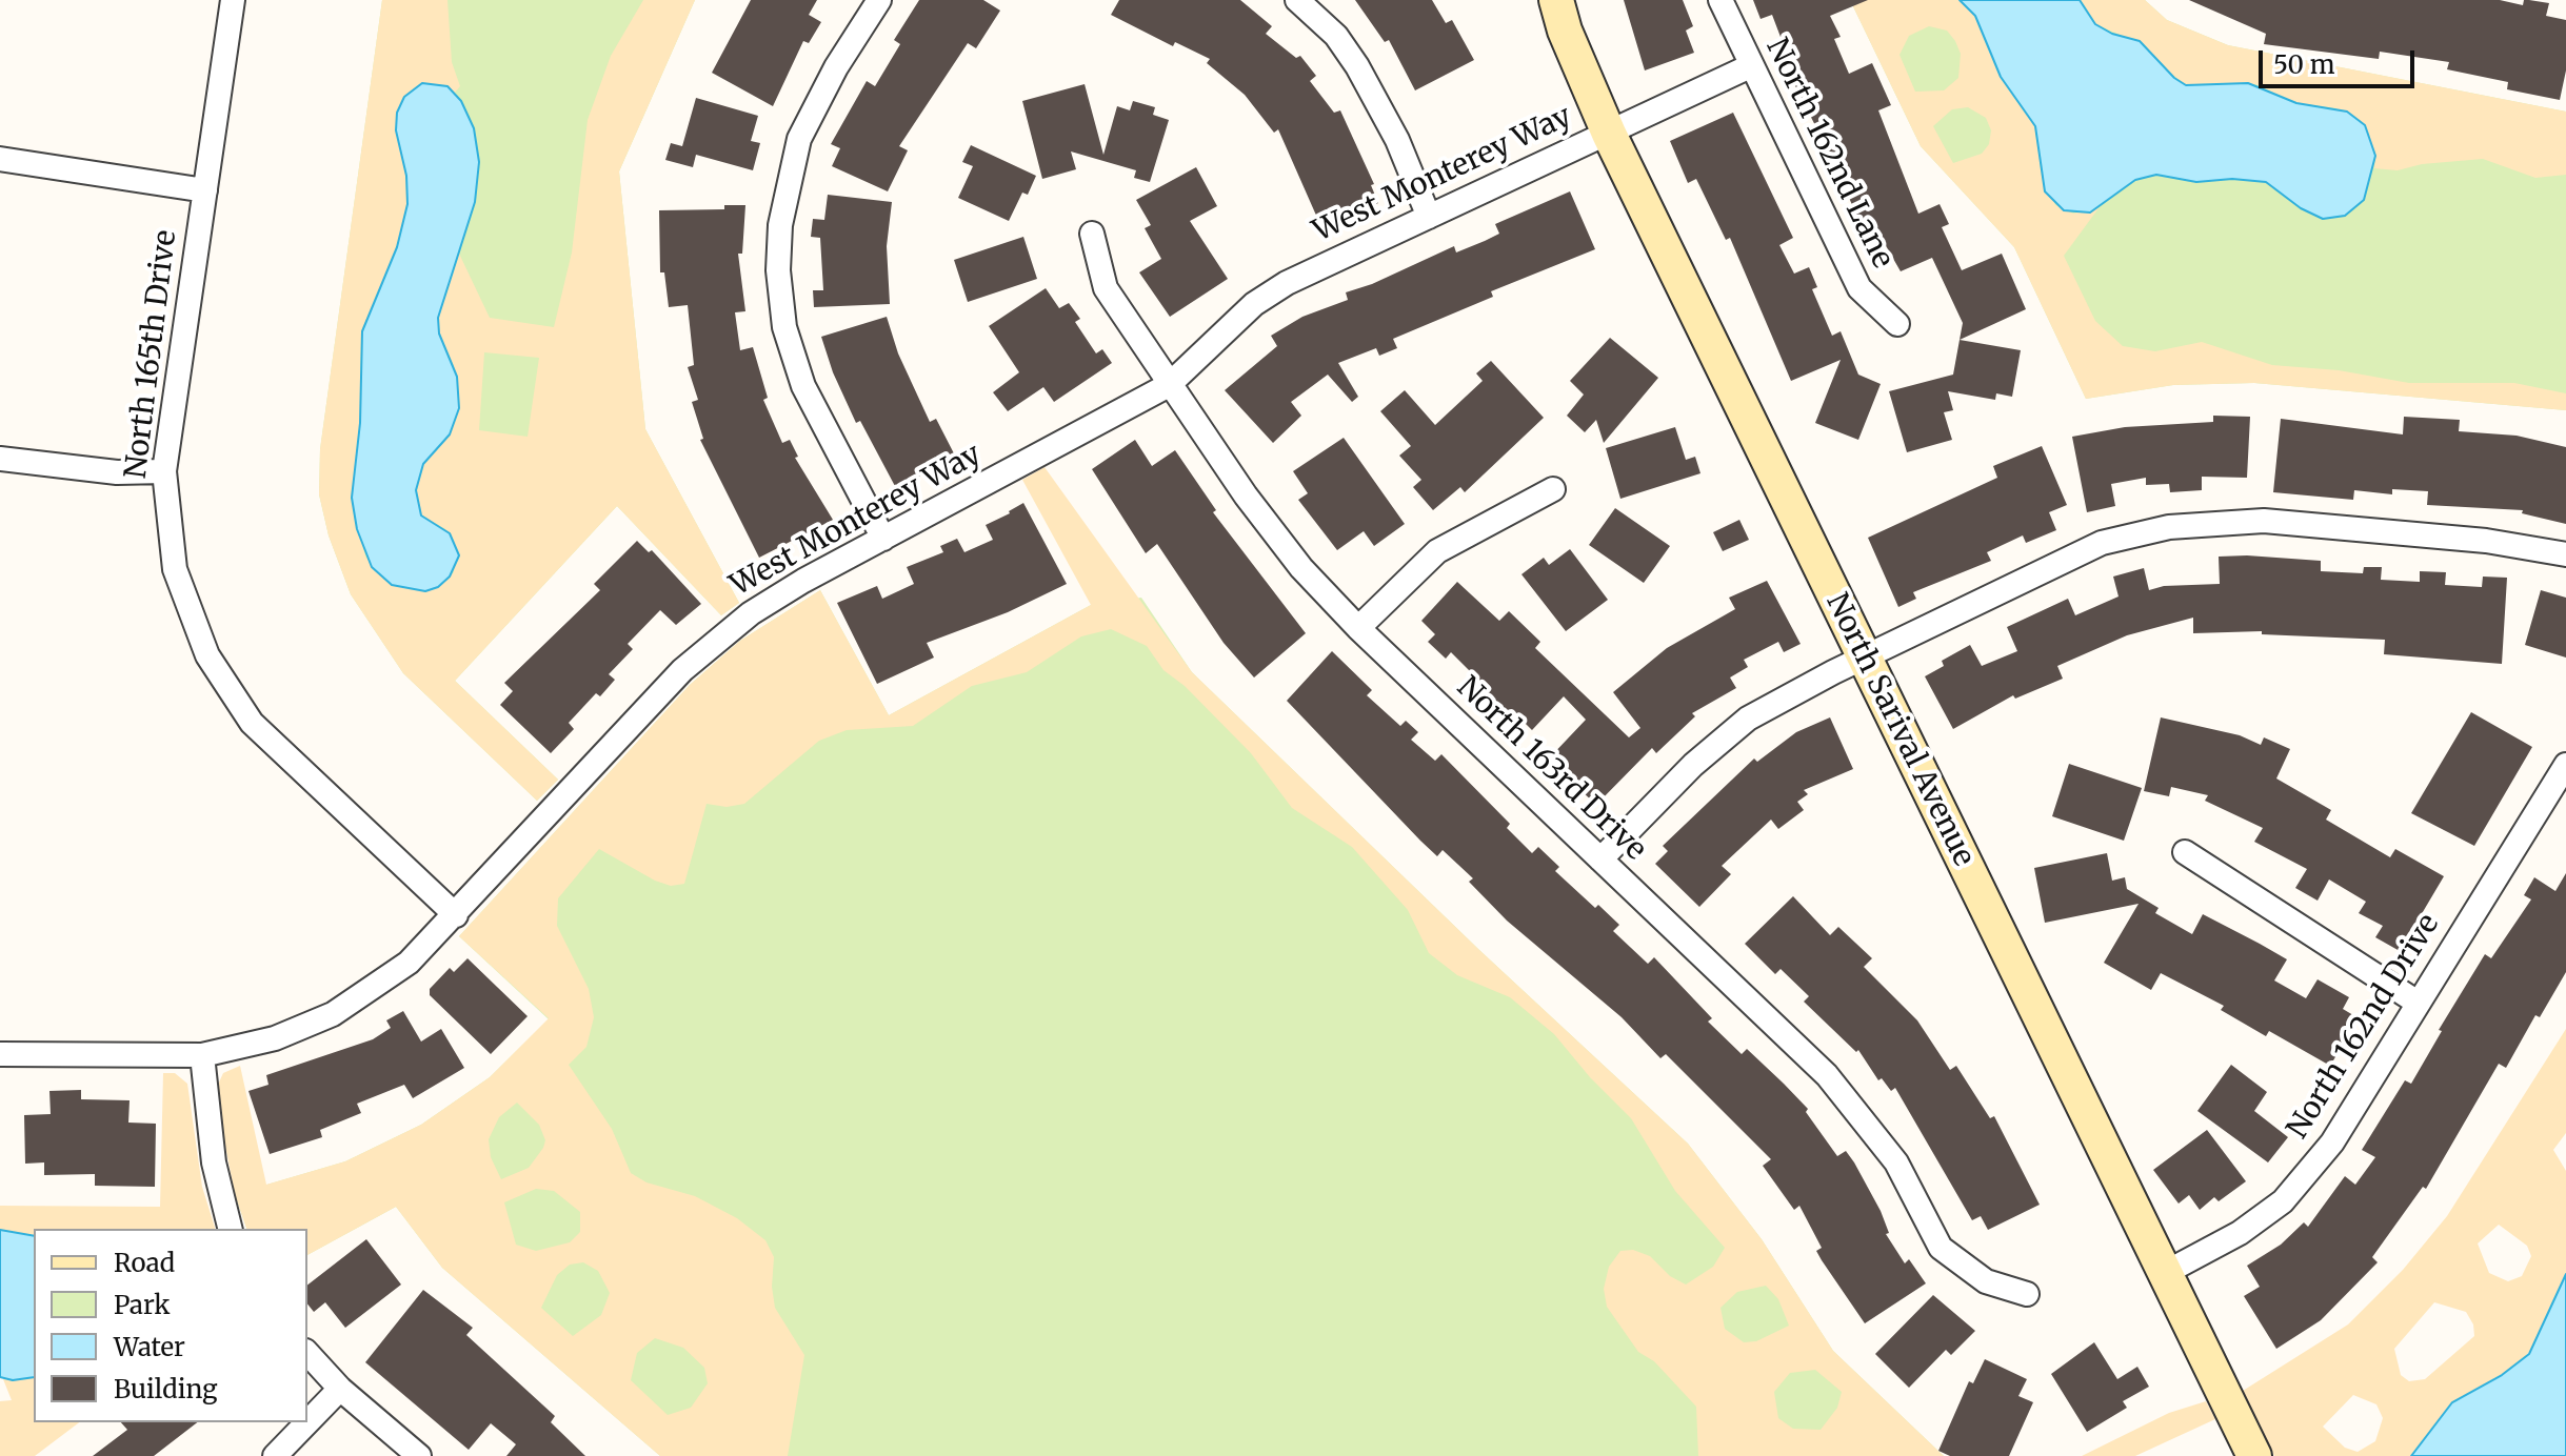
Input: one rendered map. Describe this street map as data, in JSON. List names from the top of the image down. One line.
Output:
{"streets":{"street":["North 162nd Lane","West Monterey Way","North 165th Drive","North Sarival Avenue","North 163rd Drive","North 162nd Drive"]},"crossings":[["North 162nd Lane","West Monterey Way"],["West Monterey Way","North 165th Drive"],["West Monterey Way","North Sarival Avenue"],["West Monterey Way","North 163rd Drive"],["North Sarival Avenue","North 162nd Drive"]],"legend":["Road","Park","Water","Building"],"scale_bar":"50 m"}
